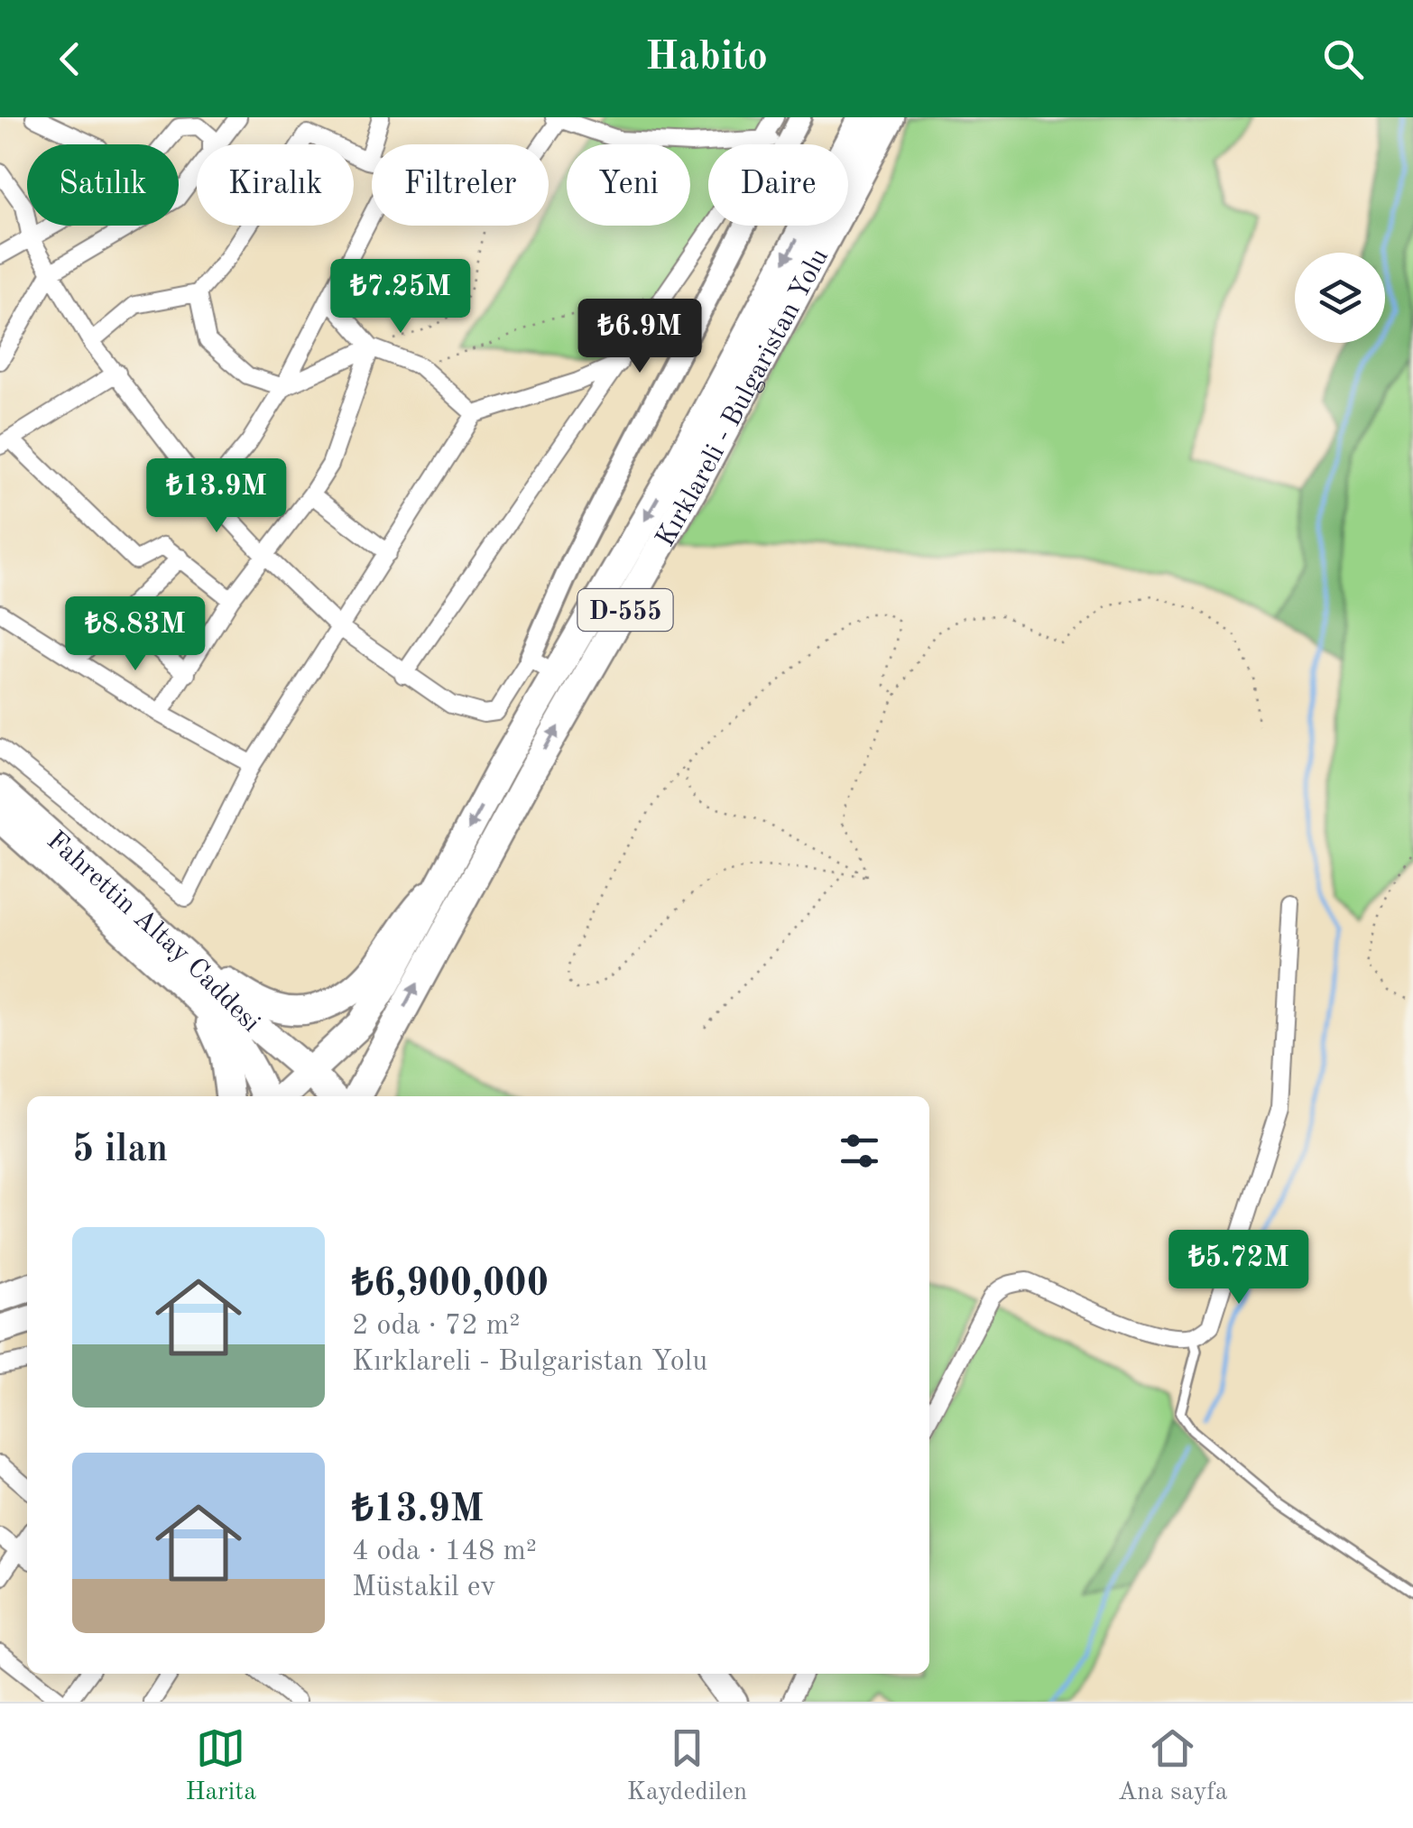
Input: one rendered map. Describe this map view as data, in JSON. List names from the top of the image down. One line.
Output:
{"streets":{"main road":["Kırklareli - Bulgaristan Yolu","D-555","Fahrettin Altay Caddesi"]},"crossings":[["Kırklareli - Bulgaristan Yolu","D-555"],["Kırklareli - Bulgaristan Yolu","Fahrettin Altay Caddesi"],["D-555","Fahrettin Altay Caddesi"]],"page":{"header":"Habito","chip":["Satılık","Kiralık","Filtreler","Yeni","Daire"],"price":["₺7.25M","₺6.9M","₺13.9M","₺8.83M","₺5.72M"],"heading":"5 ilan","list":[{"name":"₺6,900,000","note":"2 oda · 72 m² · Kırklareli - Bulgaristan Yolu"},{"name":"₺13.9M","note":"4 oda · 148 m² · Müstakil ev"}],"tabs":["Harita","Kaydedilen","Ana sayfa"]}}
